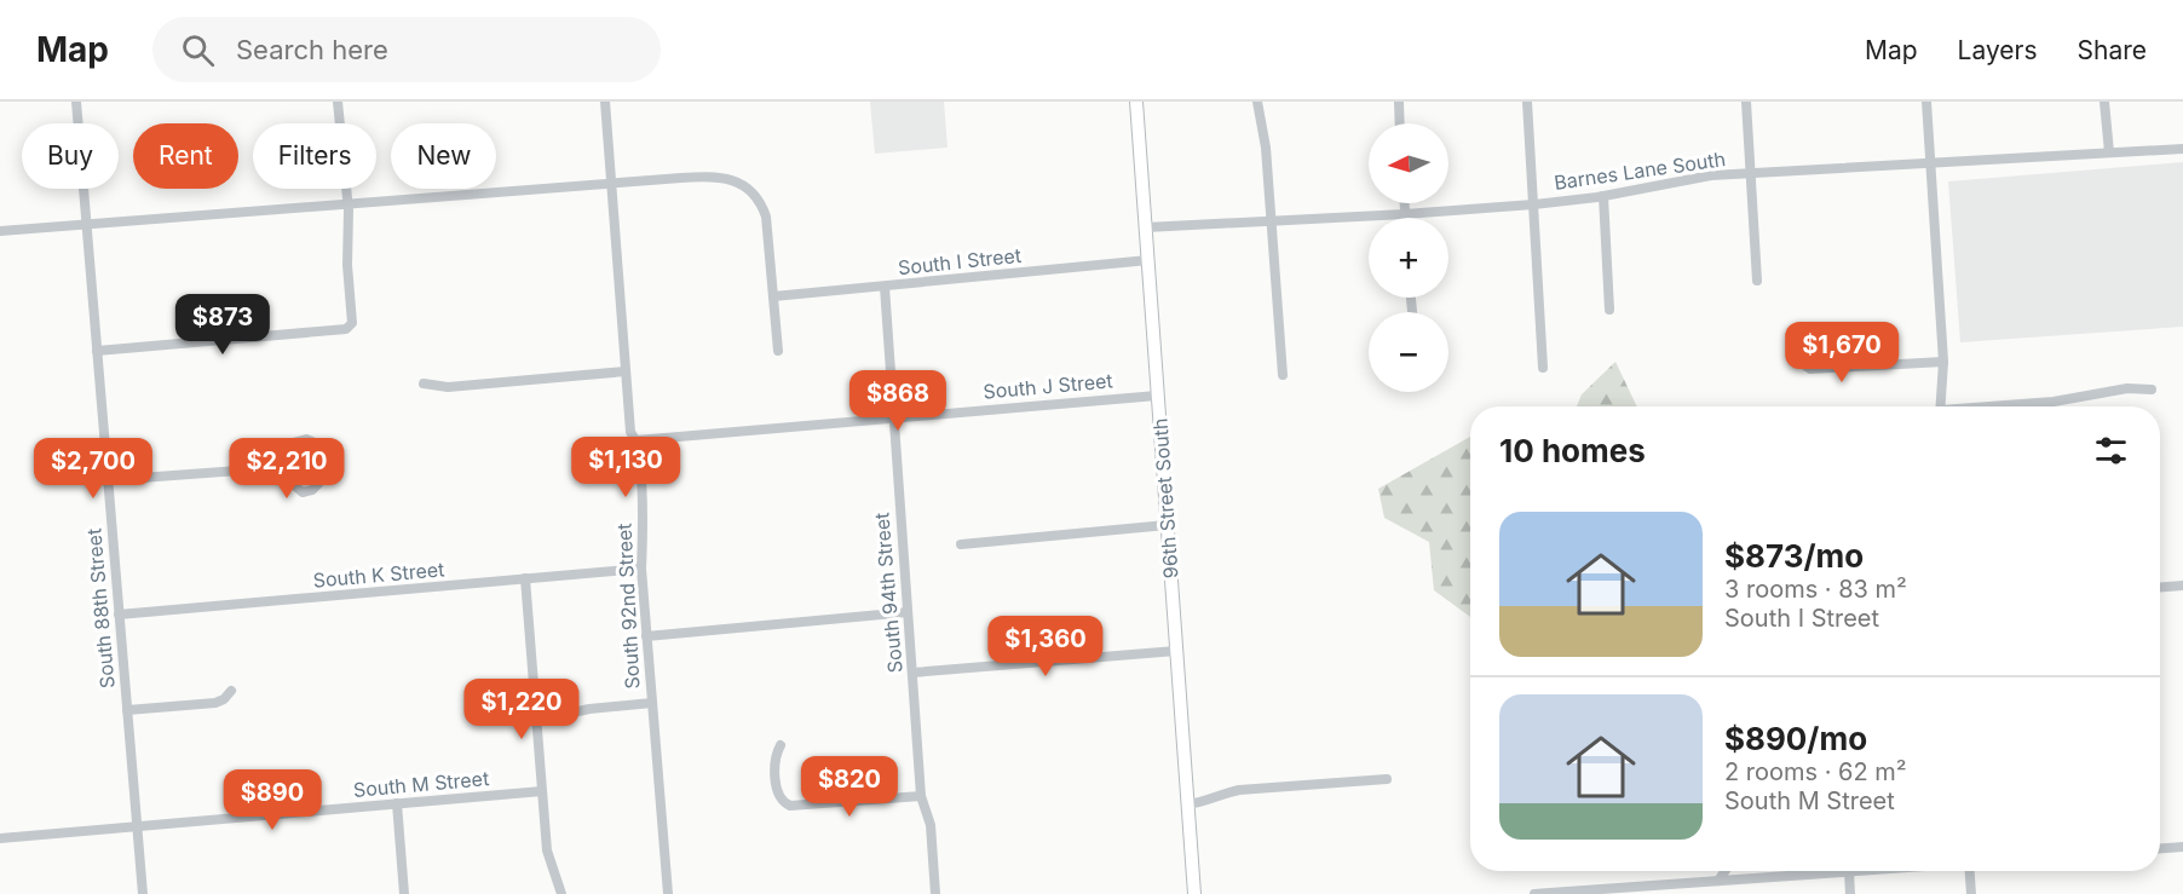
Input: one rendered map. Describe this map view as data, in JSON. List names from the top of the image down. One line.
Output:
{"streets":{"main road":["96th Street South"],"street":["Barnes Lane South","South I Street","South J Street","South K Street","South 94th Street","South 92nd Street","South 88th Street","South M Street"]},"crossings":[["Barnes Lane South","96th Street South"],["South I Street","96th Street South"],["South I Street","South 94th Street"],["South J Street","96th Street South"],["South J Street","South 94th Street"],["South J Street","South 92nd Street"],["South K Street","South 92nd Street"],["South K Street","South 88th Street"],["South 88th Street","South M Street"]],"north":"left","page":{"header":"Map","search":"Search here","nav":["Map","Layers","Share"],"map_buttons":["+","−"],"chip":["Buy","Rent","Filters","New"],"price":["$873","$1,670","$868","$1,130","$2,700","$2,210","$1,360","$1,220","$820","$890"],"heading":"10 homes","list":[{"name":"$873/mo","note":"3 rooms · 83 m² · South I Street"},{"name":"$890/mo","note":"2 rooms · 62 m² · South M Street"}]}}
